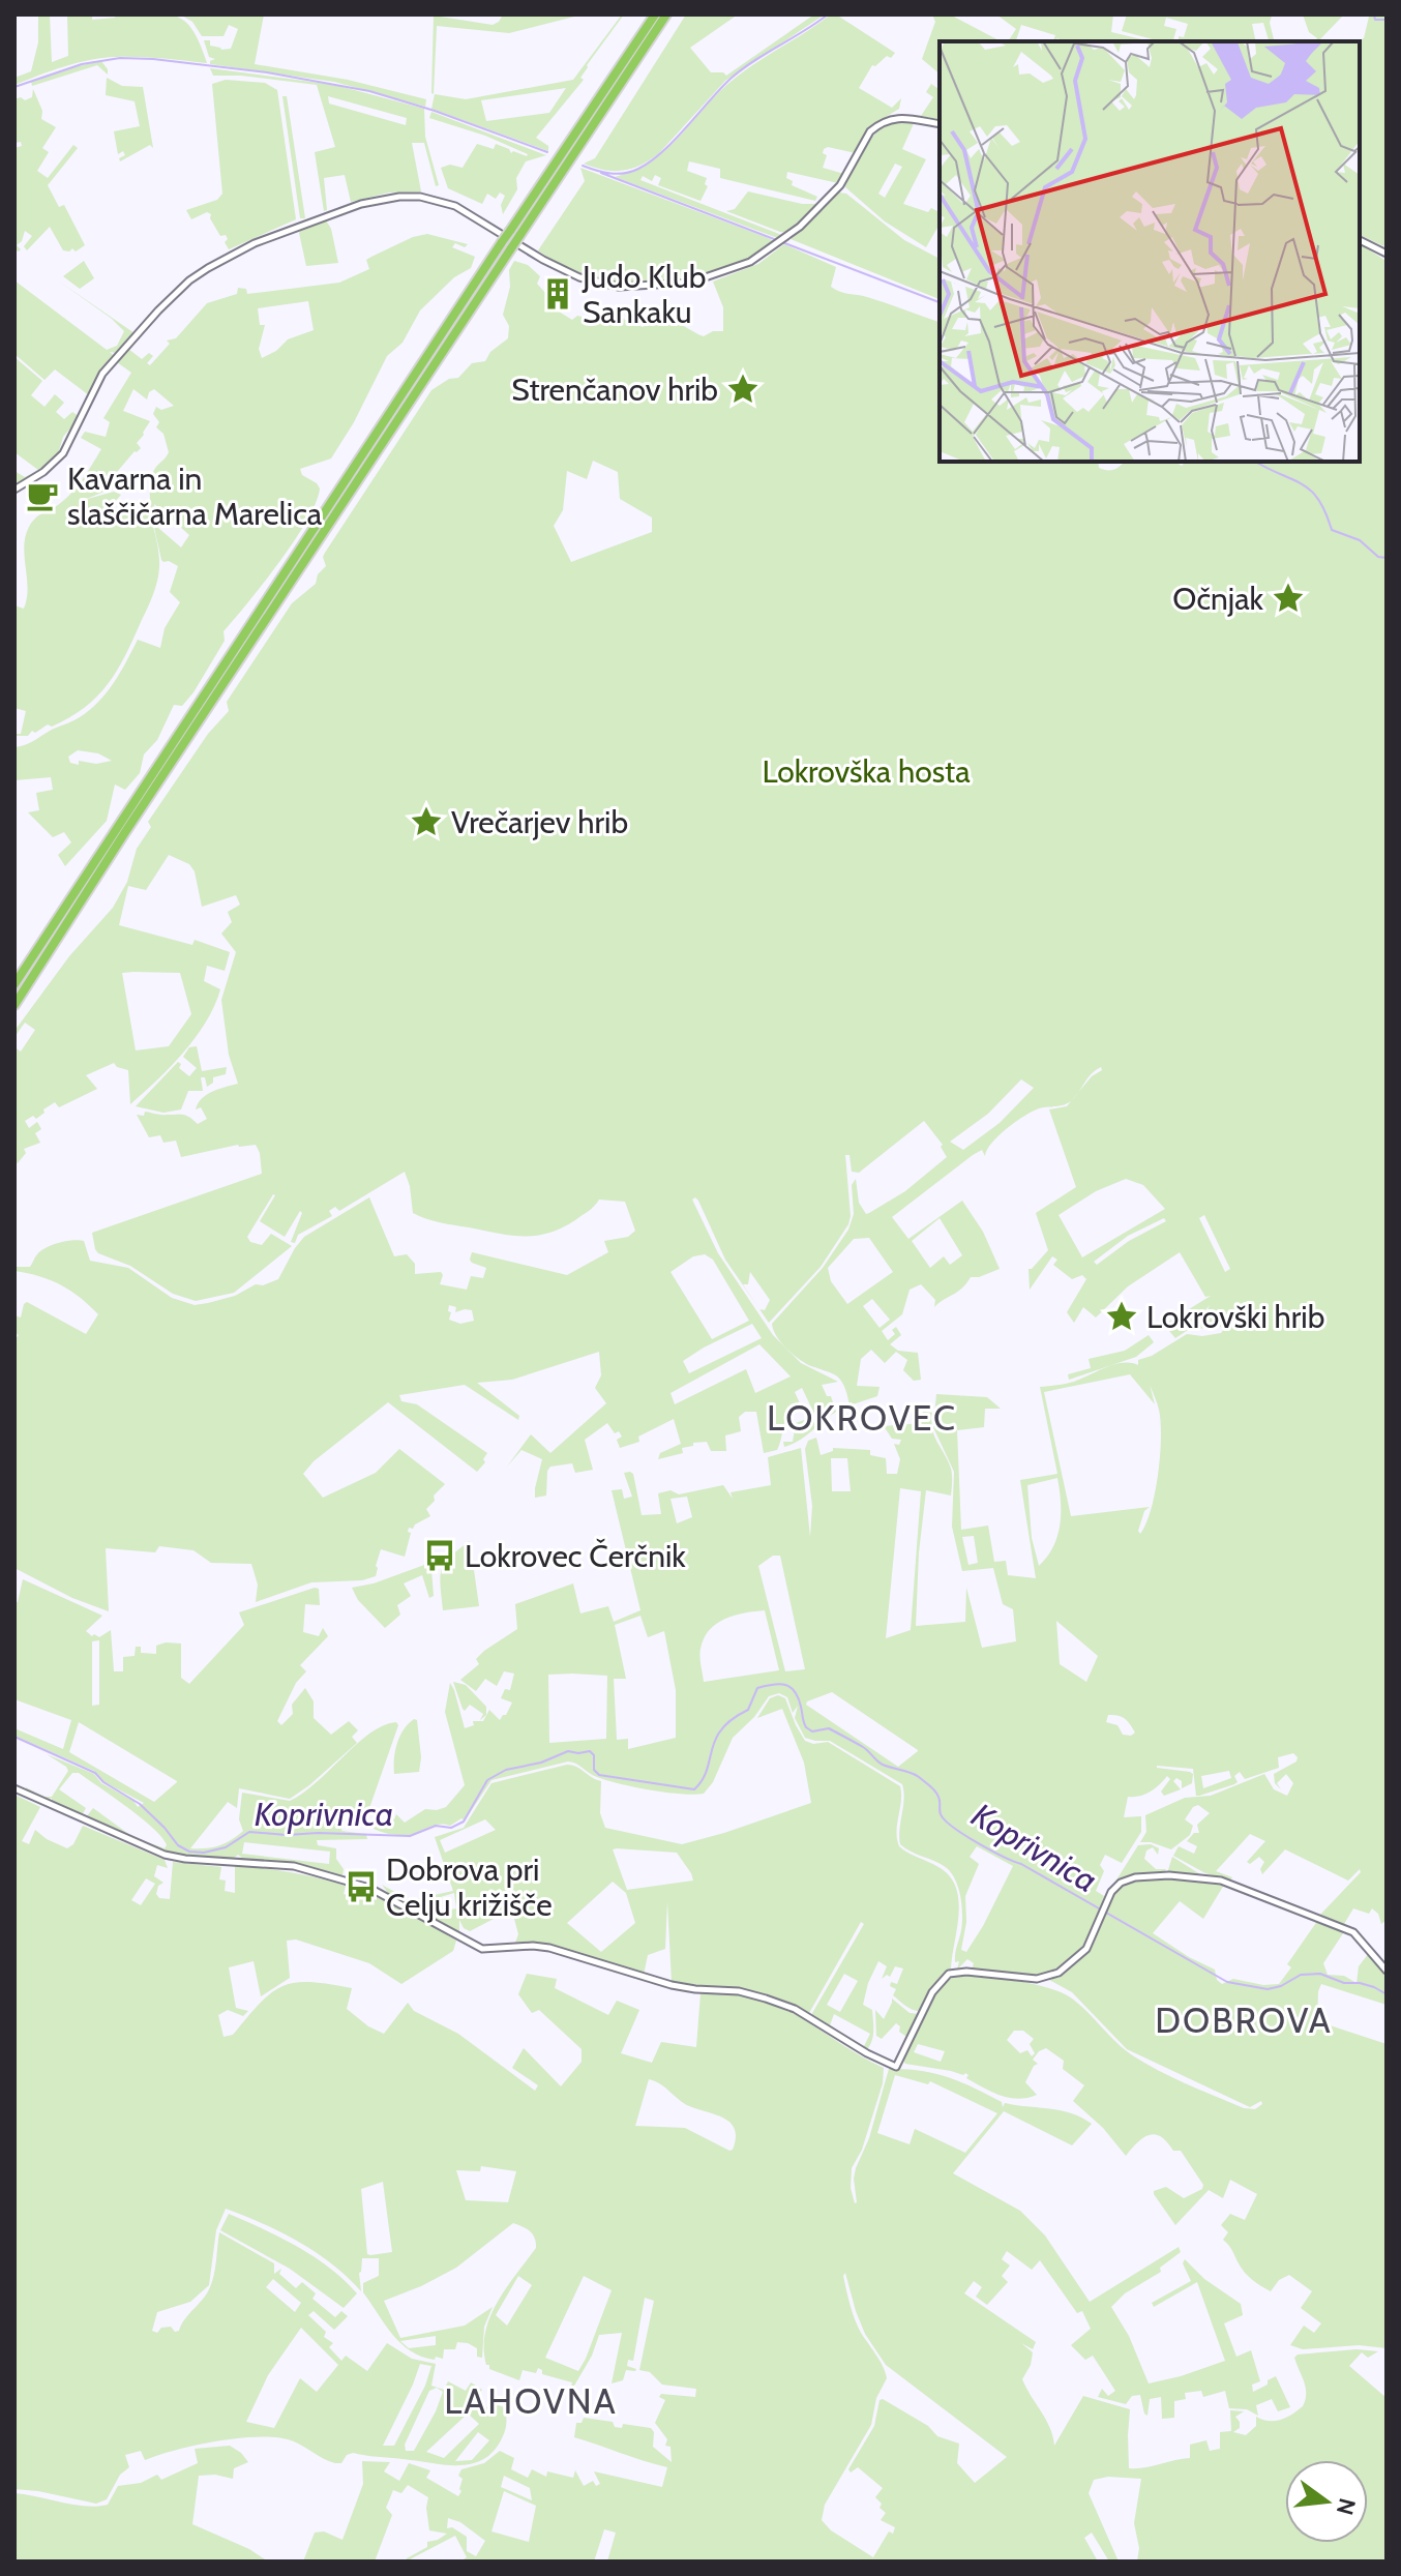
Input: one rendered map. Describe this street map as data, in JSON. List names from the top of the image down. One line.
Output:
{"districts":["LOKROVEC","DOBROVA","LAHOVNA"],"water":["Koprivnica"],"parks":["Lokrovška hosta"],"places":{"building":["Judo Klub Sankaku"],"place":["Strenčanov hrib","Očnjak","Vrečarjev hrib","Lokrovški hrib"],"cafe":["Kavarna in slaščičarna Marelica"],"bus stop":["Lokrovec Čerčnik","Dobrova pri Celju križišče"]},"north":"right"}
